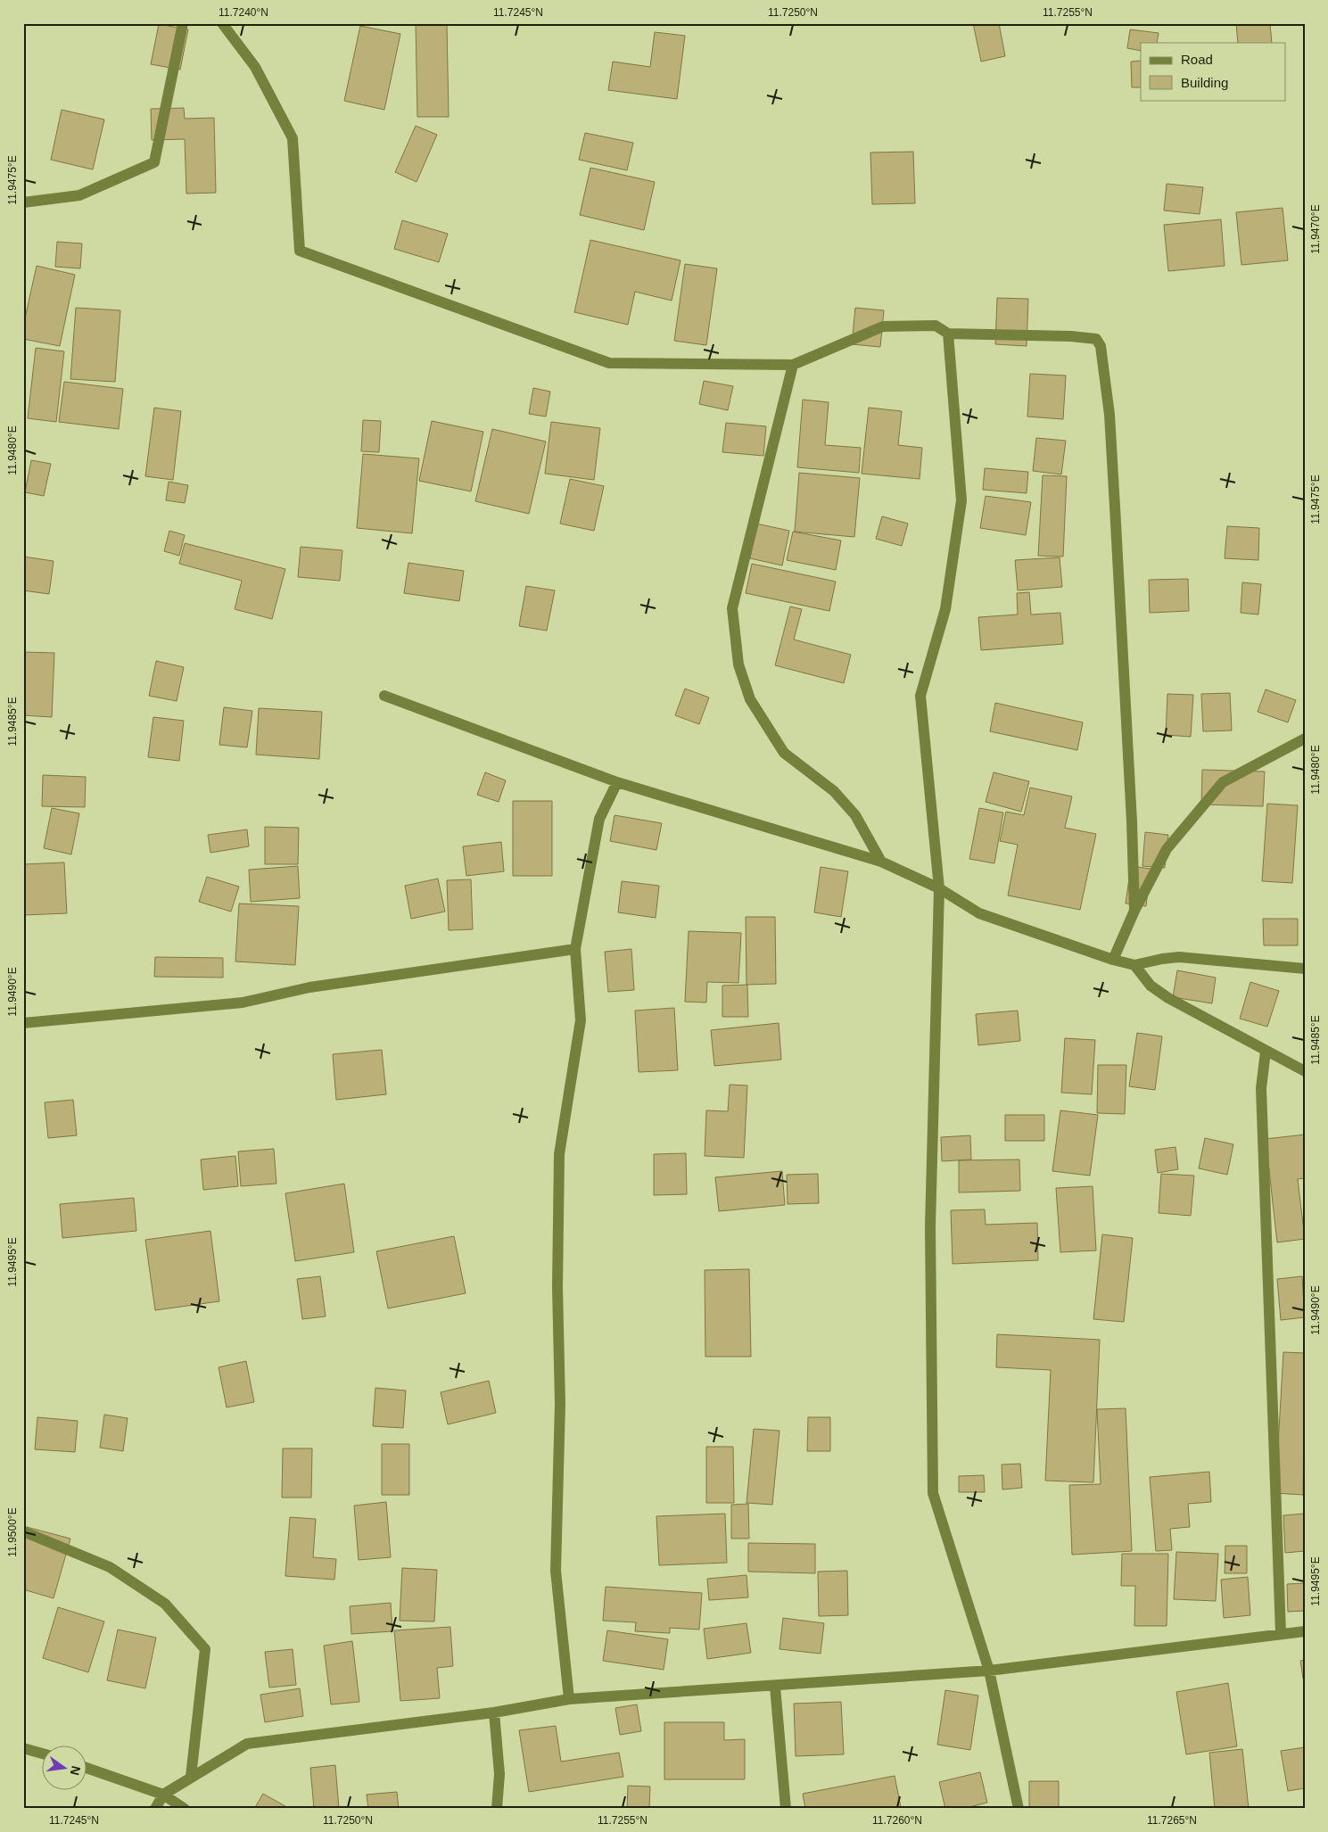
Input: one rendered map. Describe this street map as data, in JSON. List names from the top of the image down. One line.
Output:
{"legend":["Road","Building"],"north":"right","coordinates":["11.7240°N","11.7245°N","11.7250°N","11.7255°N","11.9475°E","11.9470°E","11.9480°E","11.9485°E","11.9490°E","11.9495°E","11.9500°E","11.7260°N","11.7265°N"]}
